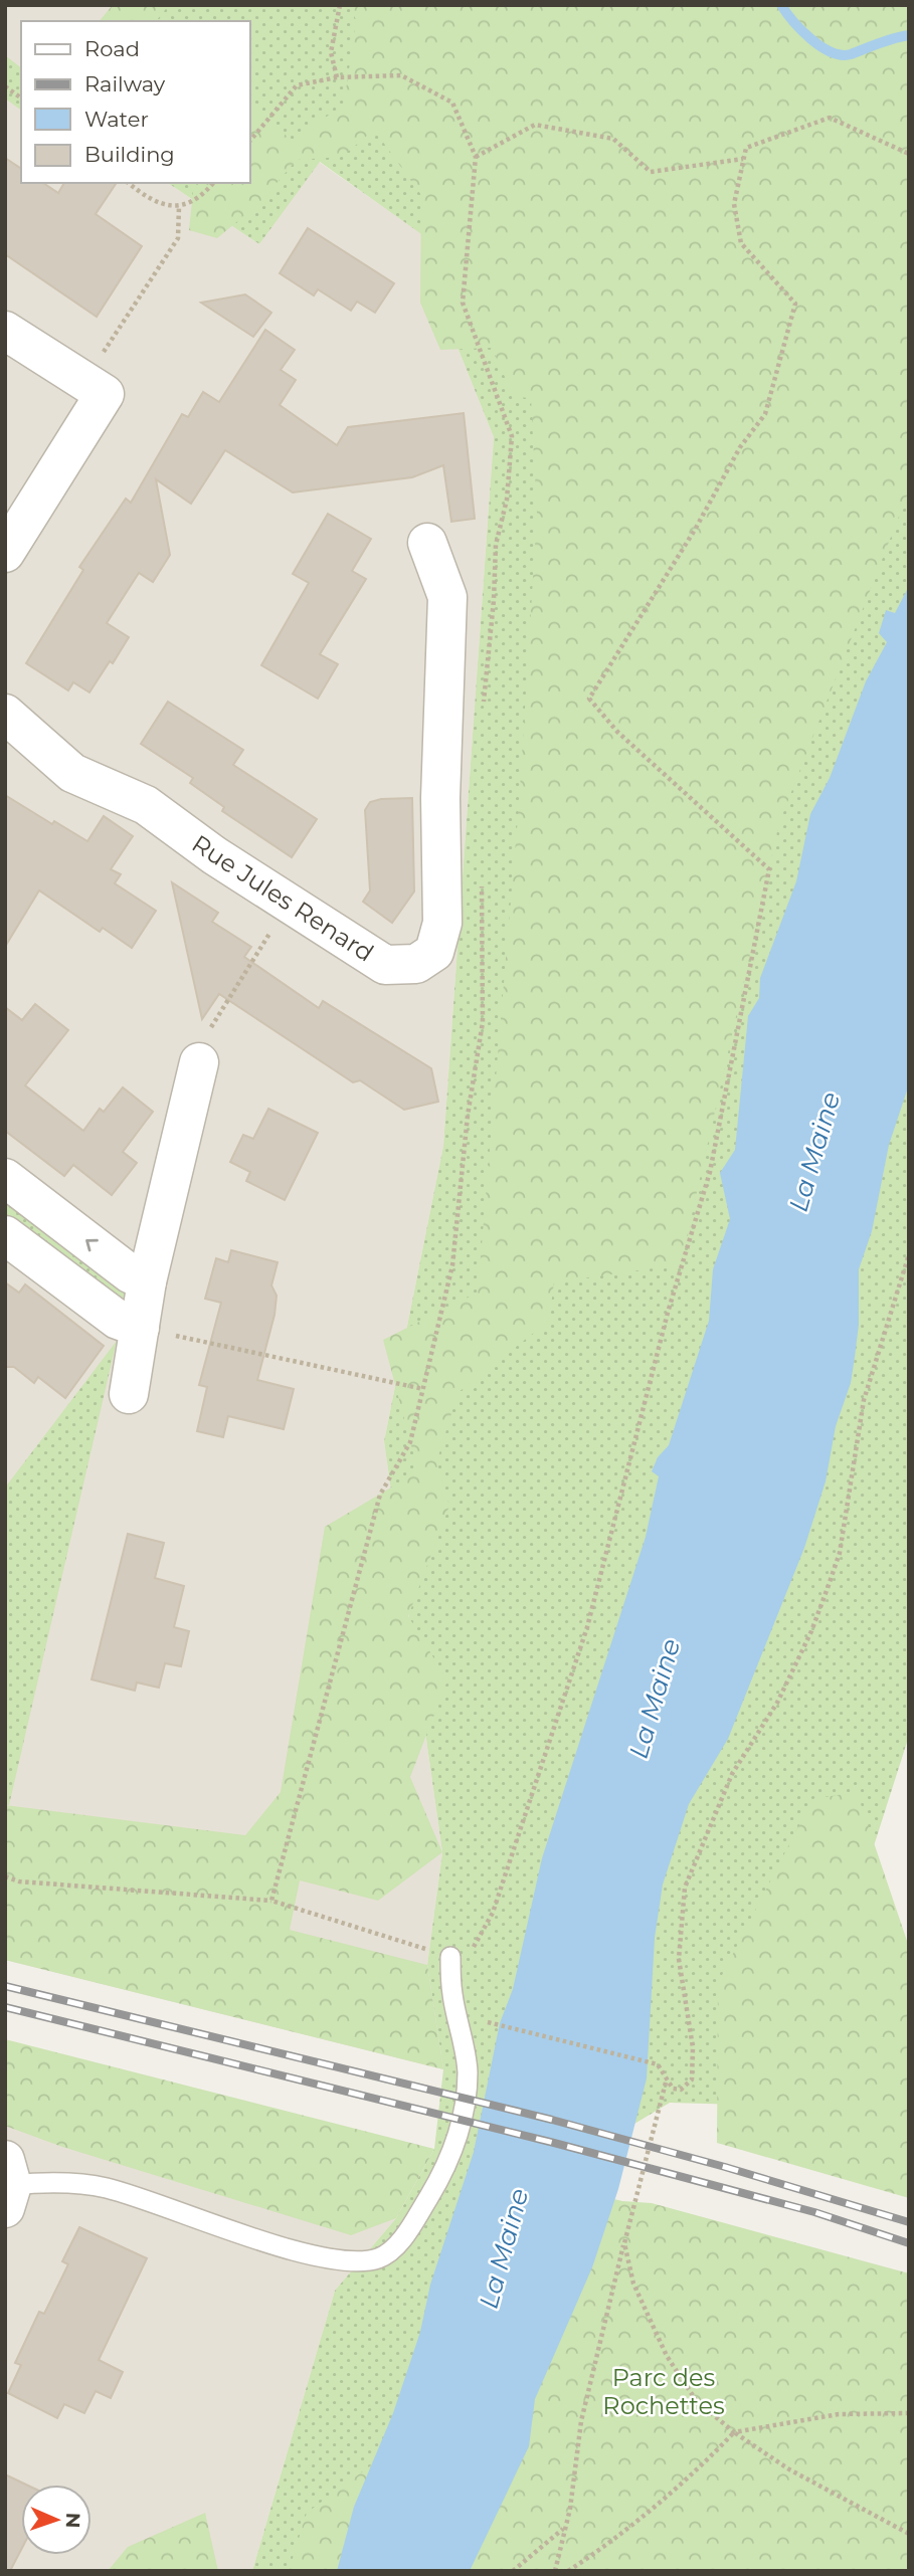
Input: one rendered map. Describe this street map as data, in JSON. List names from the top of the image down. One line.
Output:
{"streets":{"street":["Rue Jules Renard"]},"water":["La Maine"],"parks":["Parc des Rochettes"],"legend":["Road","Railway","Water","Building"],"north":"right"}
